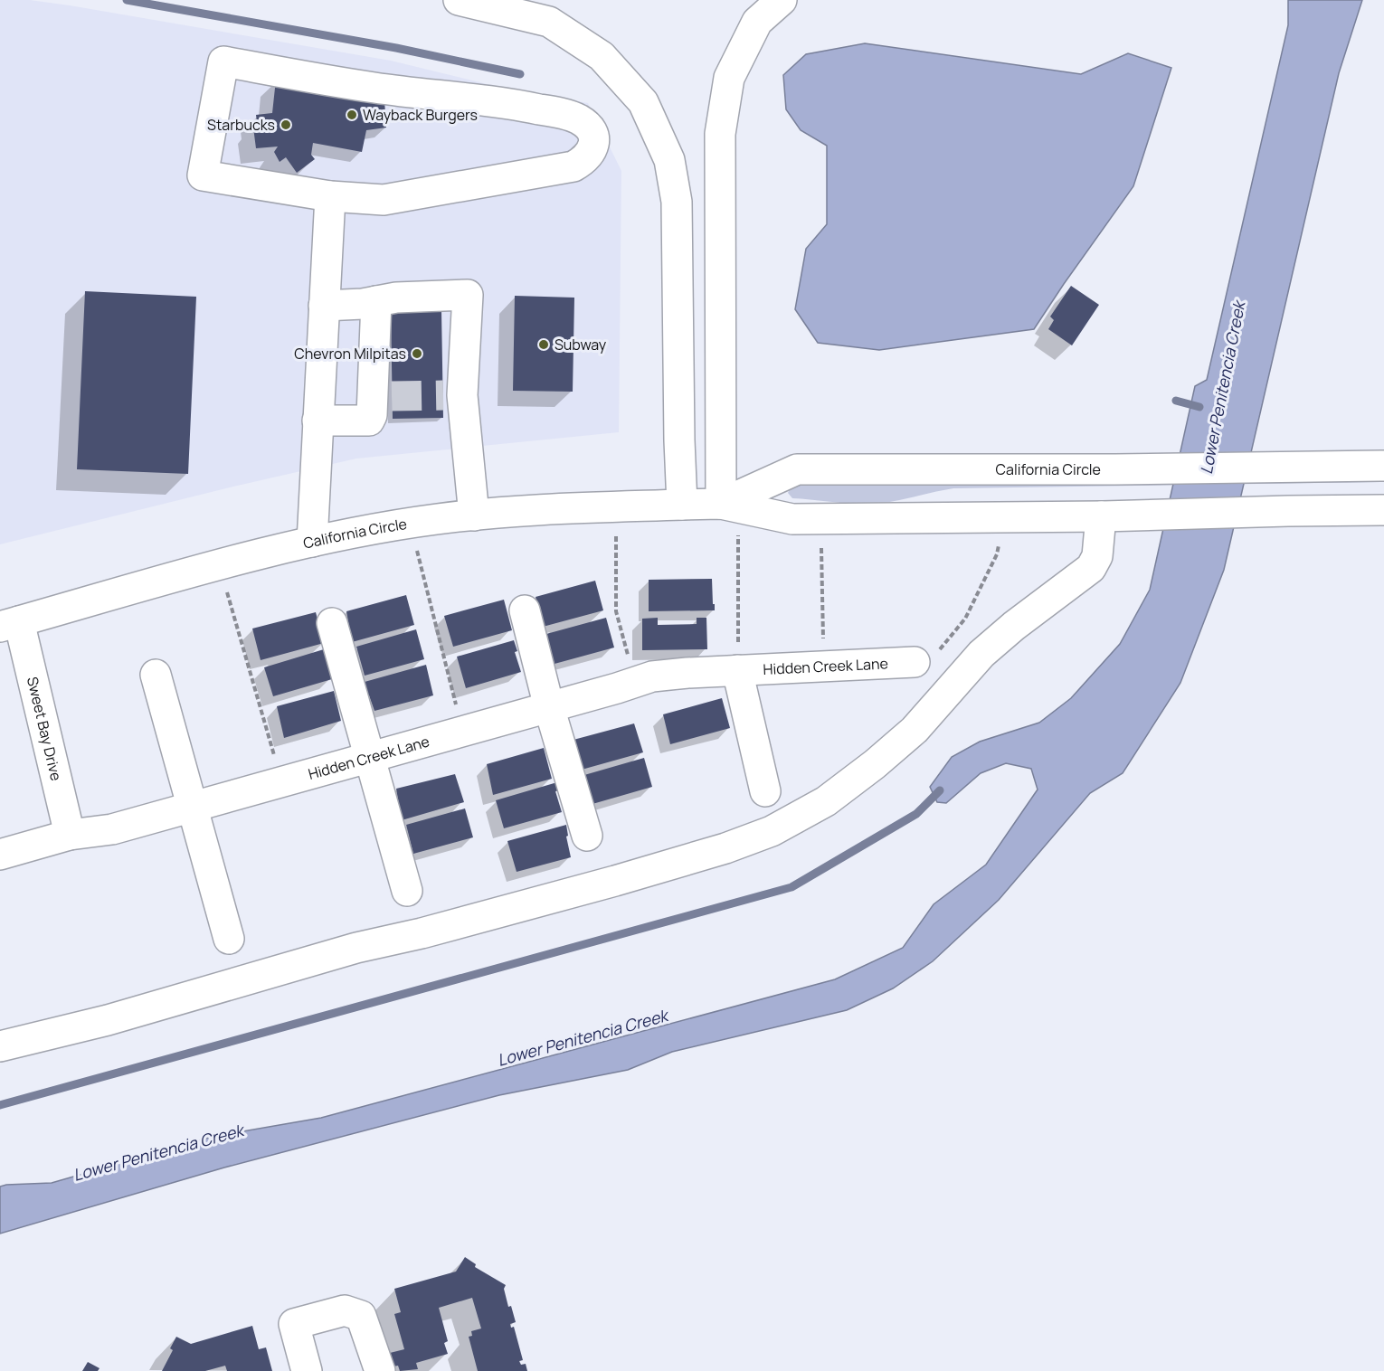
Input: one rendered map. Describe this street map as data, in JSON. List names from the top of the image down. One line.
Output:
{"streets":{"main road":["California Circle","Hidden Creek Lane","Sweet Bay Drive"]},"crossings":[["California Circle","Sweet Bay Drive"],["Hidden Creek Lane","Sweet Bay Drive"]],"water":["Lower Penitencia Creek"],"places":["Wayback Burgers","Starbucks","Subway","Chevron Milpitas"]}
